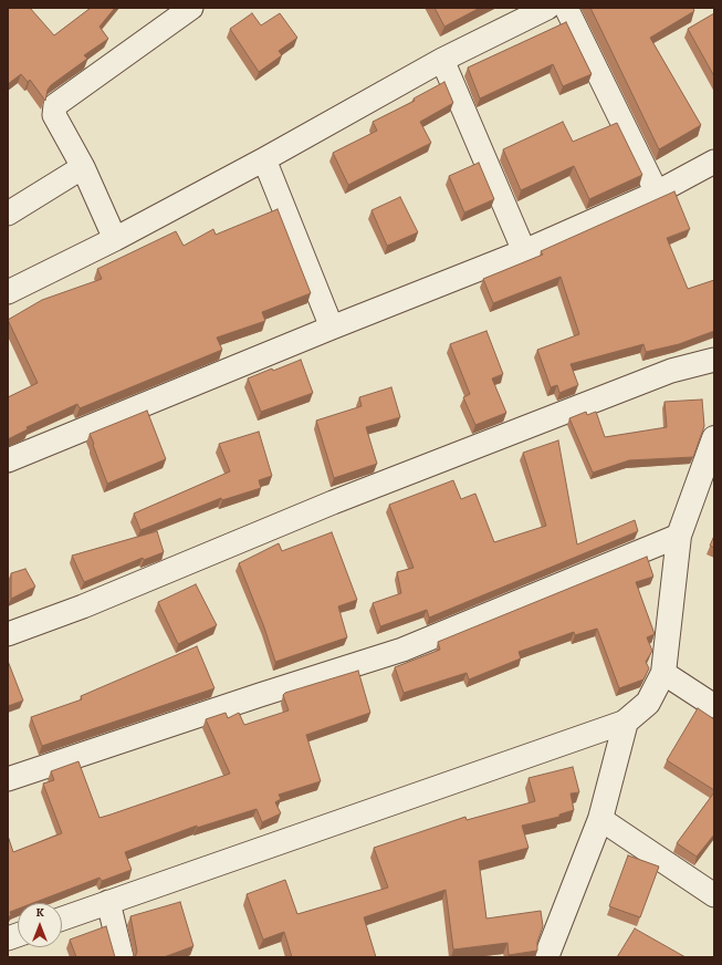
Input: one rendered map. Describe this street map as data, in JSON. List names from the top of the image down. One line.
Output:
{"north":"top"}
